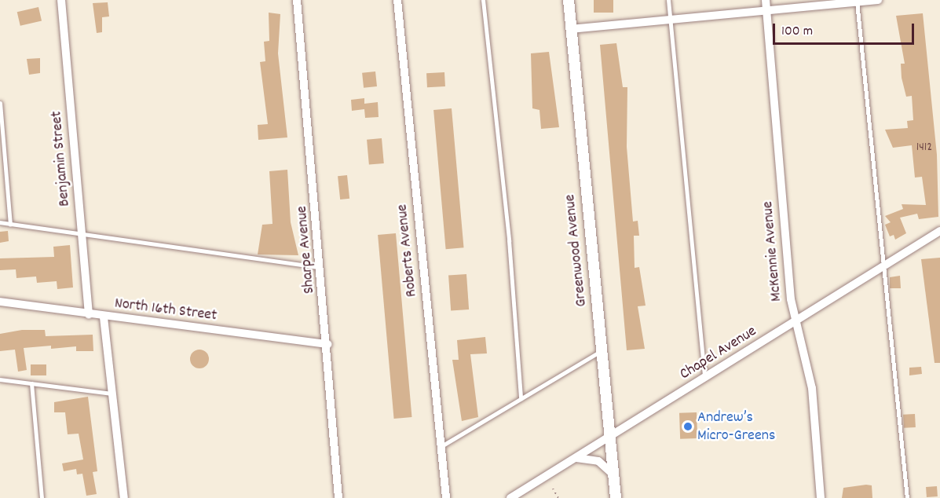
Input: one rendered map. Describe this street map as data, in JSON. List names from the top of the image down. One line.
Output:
{"streets":{"street":["Benjamin Street","Sharpe Avenue","Roberts Avenue","Greenwood Avenue","McKennie Avenue","North 16th Street","Chapel Avenue"]},"crossings":[["Benjamin Street","North 16th Street"],["Sharpe Avenue","North 16th Street"],["Greenwood Avenue","Chapel Avenue"],["McKennie Avenue","Chapel Avenue"]],"places":["Andrew’s Micro-Greens"],"house_numbers":["1412"],"scale_bar":"100 m"}
